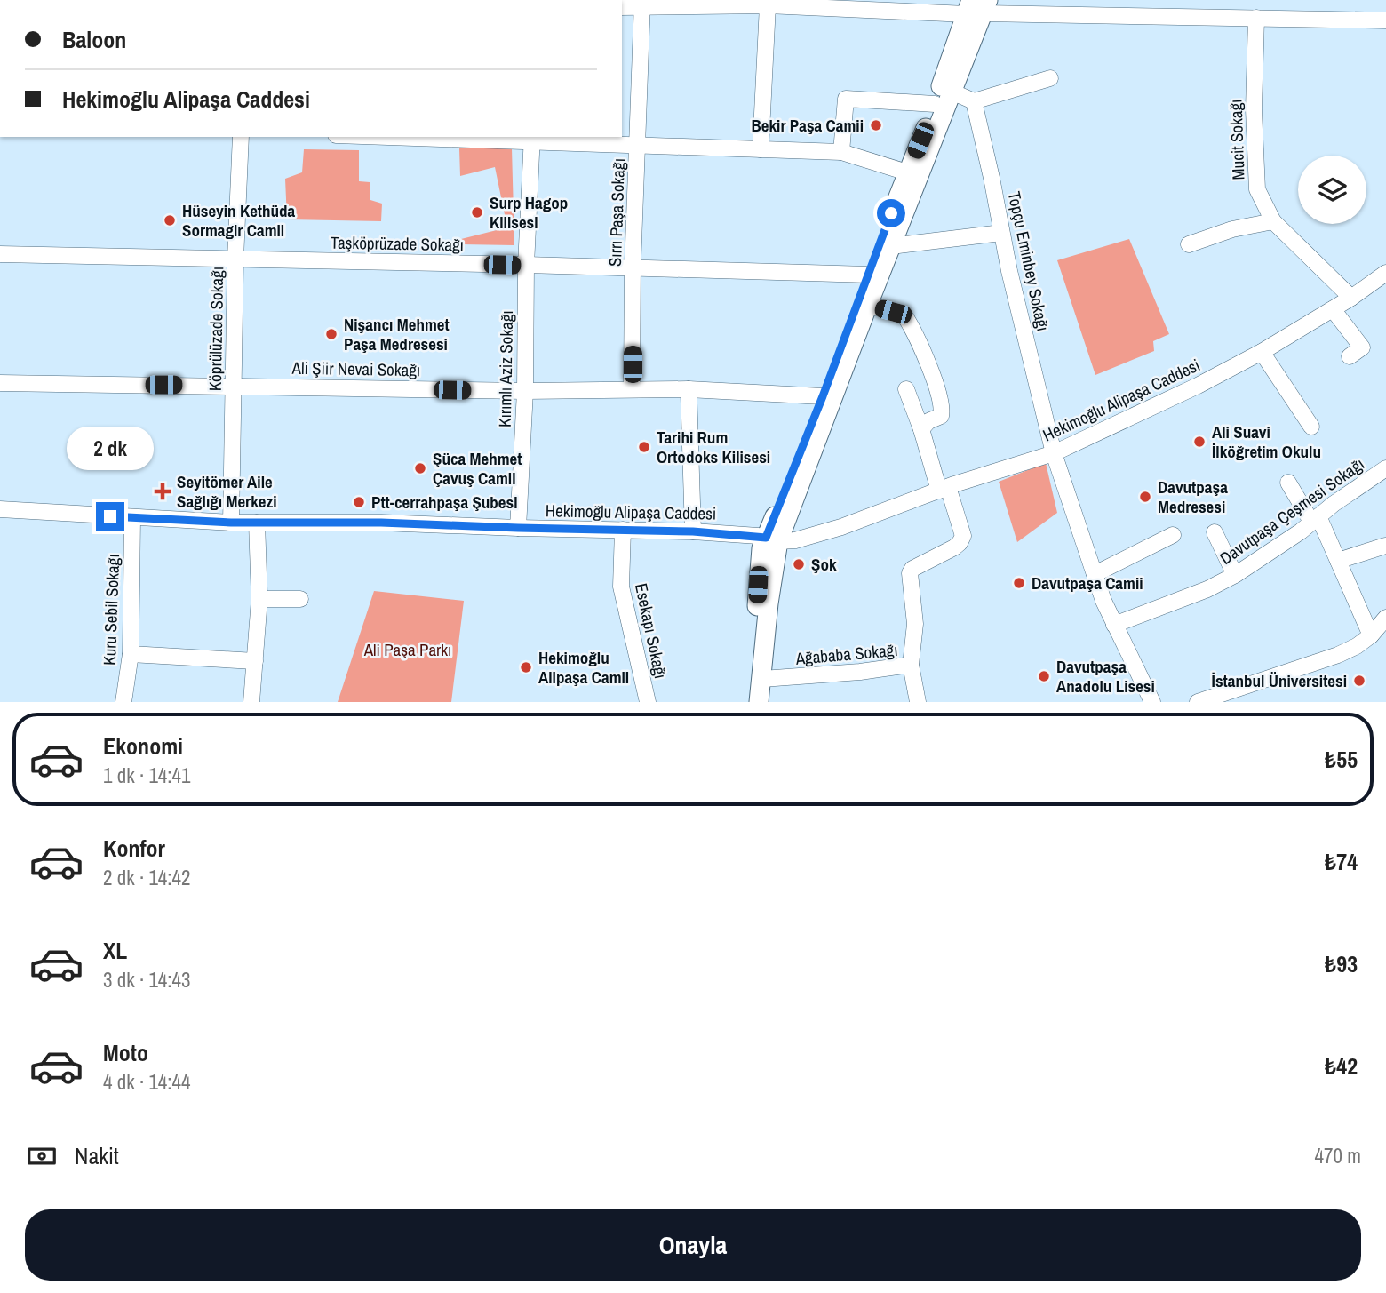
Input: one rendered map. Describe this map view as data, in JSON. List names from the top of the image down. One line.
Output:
{"streets":{"street":["Mucit Sokağı","Sırrı Paşa Sokağı","Taşköprüzade Sokağı","Topçu Eminbey Sokağı","Köprülüzade Sokağı","Ali Şiir Nevai Sokağı","Kırımlı Aziz Sokağı","Hekimoğlu Alipaşa Caddesi","Davutpaşa Çeşmesi Sokağı","Kuru Sebil Sokağı","Esekapı Sokağı","Ağababa Sokağı"]},"crossings":[["Mucit Sokağı","Hekimoğlu Alipaşa Caddesi"],["Sırrı Paşa Sokağı","Taşköprüzade Sokağı"],["Sırrı Paşa Sokağı","Ali Şiir Nevai Sokağı"],["Taşköprüzade Sokağı","Köprülüzade Sokağı"],["Taşköprüzade Sokağı","Kırımlı Aziz Sokağı"],["Topçu Eminbey Sokağı","Hekimoğlu Alipaşa Caddesi"],["Topçu Eminbey Sokağı","Davutpaşa Çeşmesi Sokağı"],["Köprülüzade Sokağı","Ali Şiir Nevai Sokağı"],["Köprülüzade Sokağı","Hekimoğlu Alipaşa Caddesi"],["Ali Şiir Nevai Sokağı","Kırımlı Aziz Sokağı"],["Kırımlı Aziz Sokağı","Hekimoğlu Alipaşa Caddesi"],["Hekimoğlu Alipaşa Caddesi","Kuru Sebil Sokağı"],["Hekimoğlu Alipaşa Caddesi","Esekapı Sokağı"],["Hekimoğlu Alipaşa Caddesi","Ağababa Sokağı"]],"parks":["Ali Paşa Parkı"],"places":{"other":["Bekir Paşa Camii","Surp Hagop Kilisesi","Hüseyin Kethüda Sormagir Camii","Nişancı Mehmet Paşa Medresesi","Ali Suavi İlköğretim Okulu","Tarihi Rum Ortodoks Kilisesi","Şüca Mehmet Çavuş Camii","Davutpaşa Medresesi","Ptt-cerrahpaşa Şubesi","Şok","Davutpaşa Camii","Hekimoğlu Alipaşa Camii","Davutpaşa Anadolu Lisesi","İstanbul Üniversitesi"],"health":["Seyitömer Aile Sağlığı Merkezi"]},"page":{"banner":["Baloon","Hekimoğlu Alipaşa Caddesi"],"bubble":"2 dk","list":[{"name":"Ekonomi","note":"1 dk · 14:41","value":"₺55"},{"name":"Konfor","note":"2 dk · 14:42","value":"₺74"},{"name":"XL","note":"3 dk · 14:43","value":"₺93"},{"name":"Moto","note":"4 dk · 14:44","value":"₺42"}],"pay":["Nakit","470 m"],"buttons":"Onayla"}}
